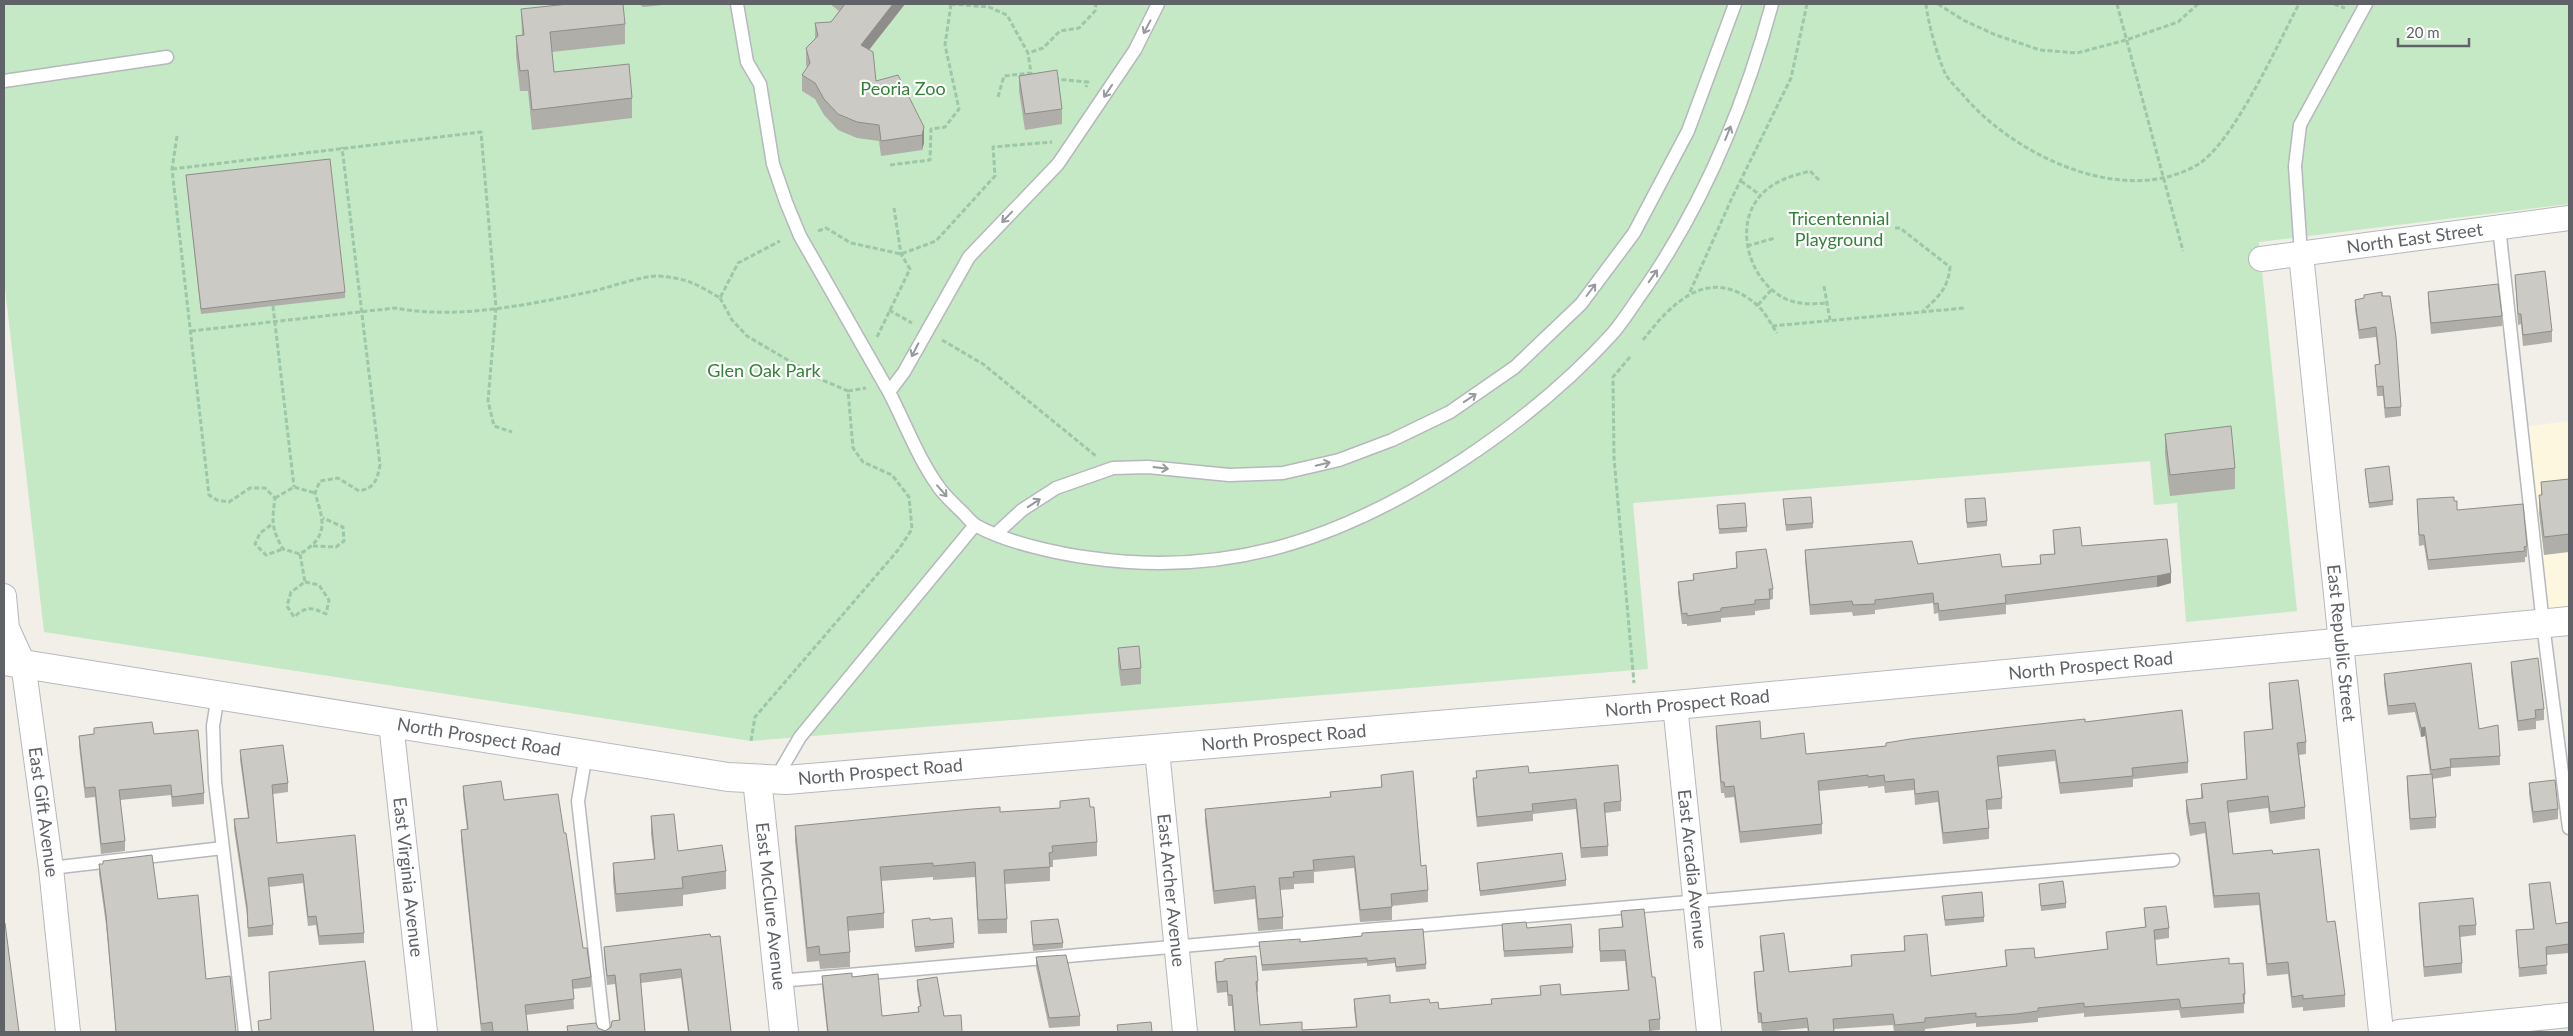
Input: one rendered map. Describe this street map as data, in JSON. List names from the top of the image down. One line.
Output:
{"streets":{"main road":["North Prospect Road","East McClure Avenue"],"street":["North East Street","East Republic Street","East Gift Avenue","East Arcadia Avenue","East Virginia Avenue","East Archer Avenue"]},"crossings":[["North East Street","East Republic Street"],["East Republic Street","North Prospect Road"],["North Prospect Road","East Gift Avenue"],["North Prospect Road","East Arcadia Avenue"],["North Prospect Road","East Virginia Avenue"],["North Prospect Road","East Archer Avenue"],["North Prospect Road","East McClure Avenue"]],"parks":["Peoria Zoo","Tricentennial Playground","Glen Oak Park"],"scale_bar":"20 m"}
